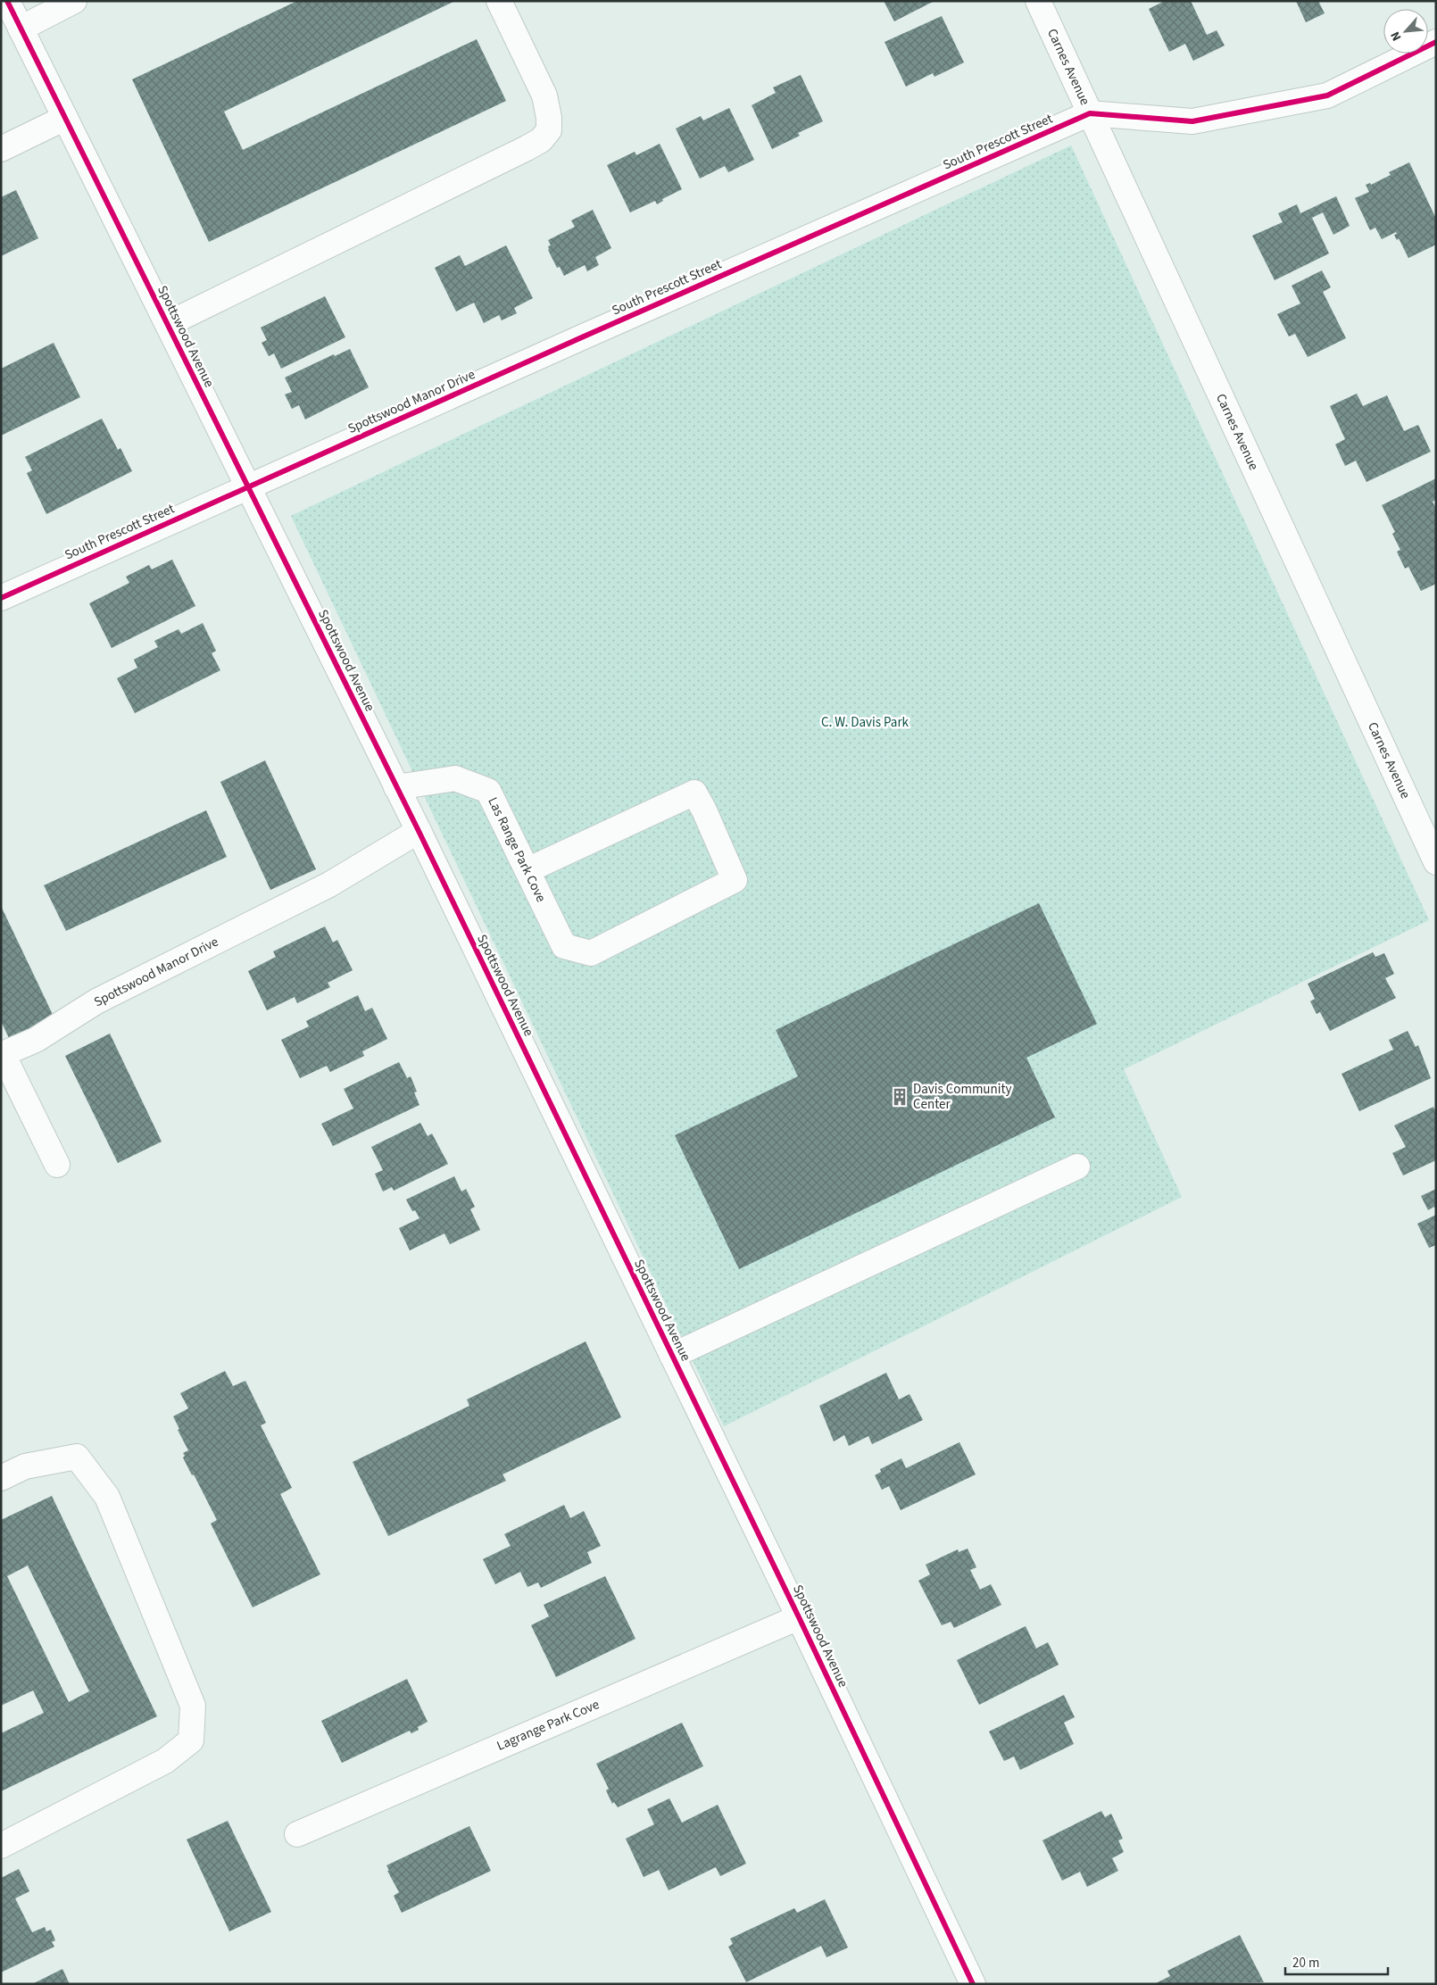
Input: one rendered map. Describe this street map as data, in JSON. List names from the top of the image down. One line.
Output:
{"streets":{"street":["Carnes Avenue","South Prescott Street","Spottswood Avenue","Spottswood Manor Drive","Las Range Park Cove","Lagrange Park Cove"]},"crossings":[["Carnes Avenue","South Prescott Street"],["South Prescott Street","Spottswood Avenue"],["South Prescott Street","Spottswood Manor Drive"],["Spottswood Avenue","Spottswood Manor Drive"],["Spottswood Avenue","Las Range Park Cove"],["Spottswood Avenue","Lagrange Park Cove"]],"parks":["C. W. Davis Park"],"places":{"building":["Davis Community Center"]},"scale_bar":"20 m","north":"bottom left"}
